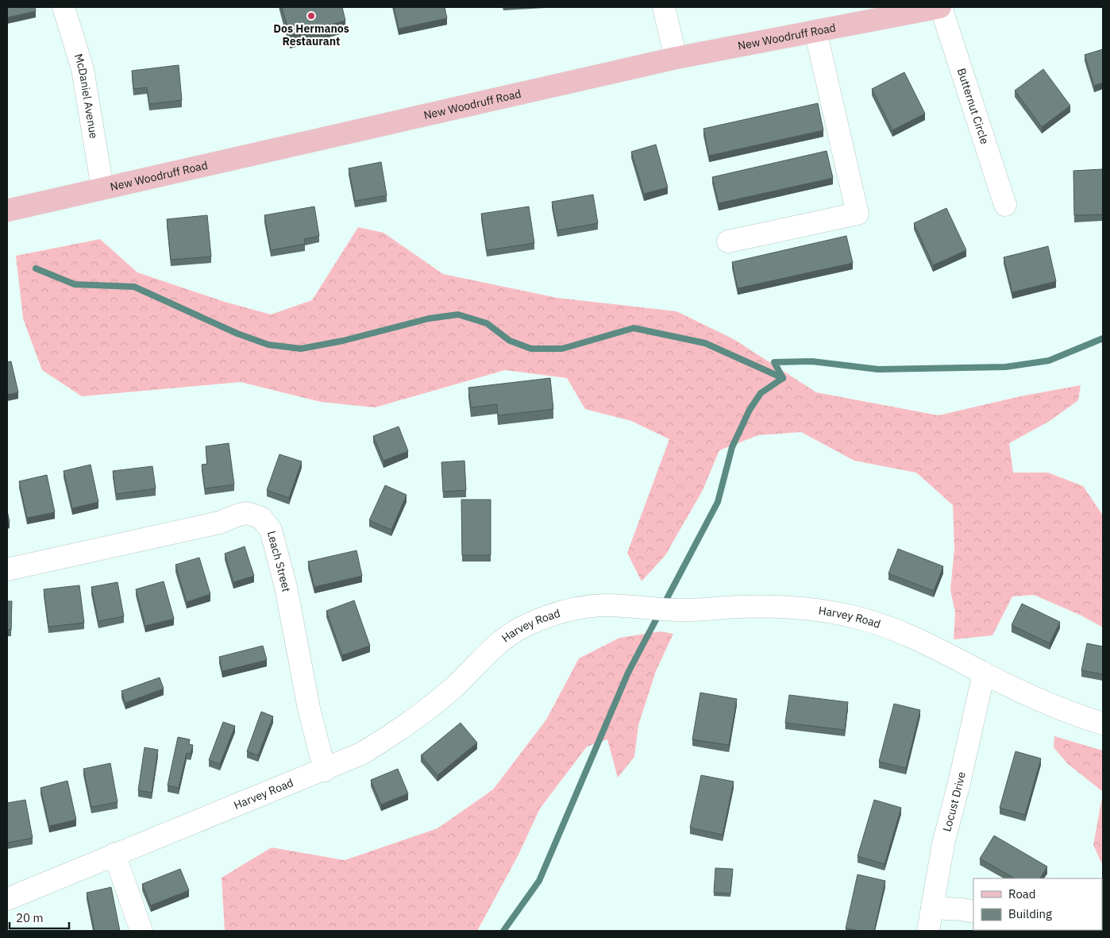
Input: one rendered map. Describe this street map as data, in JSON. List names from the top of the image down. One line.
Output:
{"streets":{"main road":["New Woodruff Road"],"street":["McDaniel Avenue","Butternut Circle","Leach Street","Harvey Road","Locust Drive"]},"crossings":[["New Woodruff Road","McDaniel Avenue"],["New Woodruff Road","Butternut Circle"],["Leach Street","Harvey Road"],["Harvey Road","Locust Drive"]],"places":["Dos Hermanos Restaurant"],"legend":["Road","Building"],"scale_bar":"20 m"}
